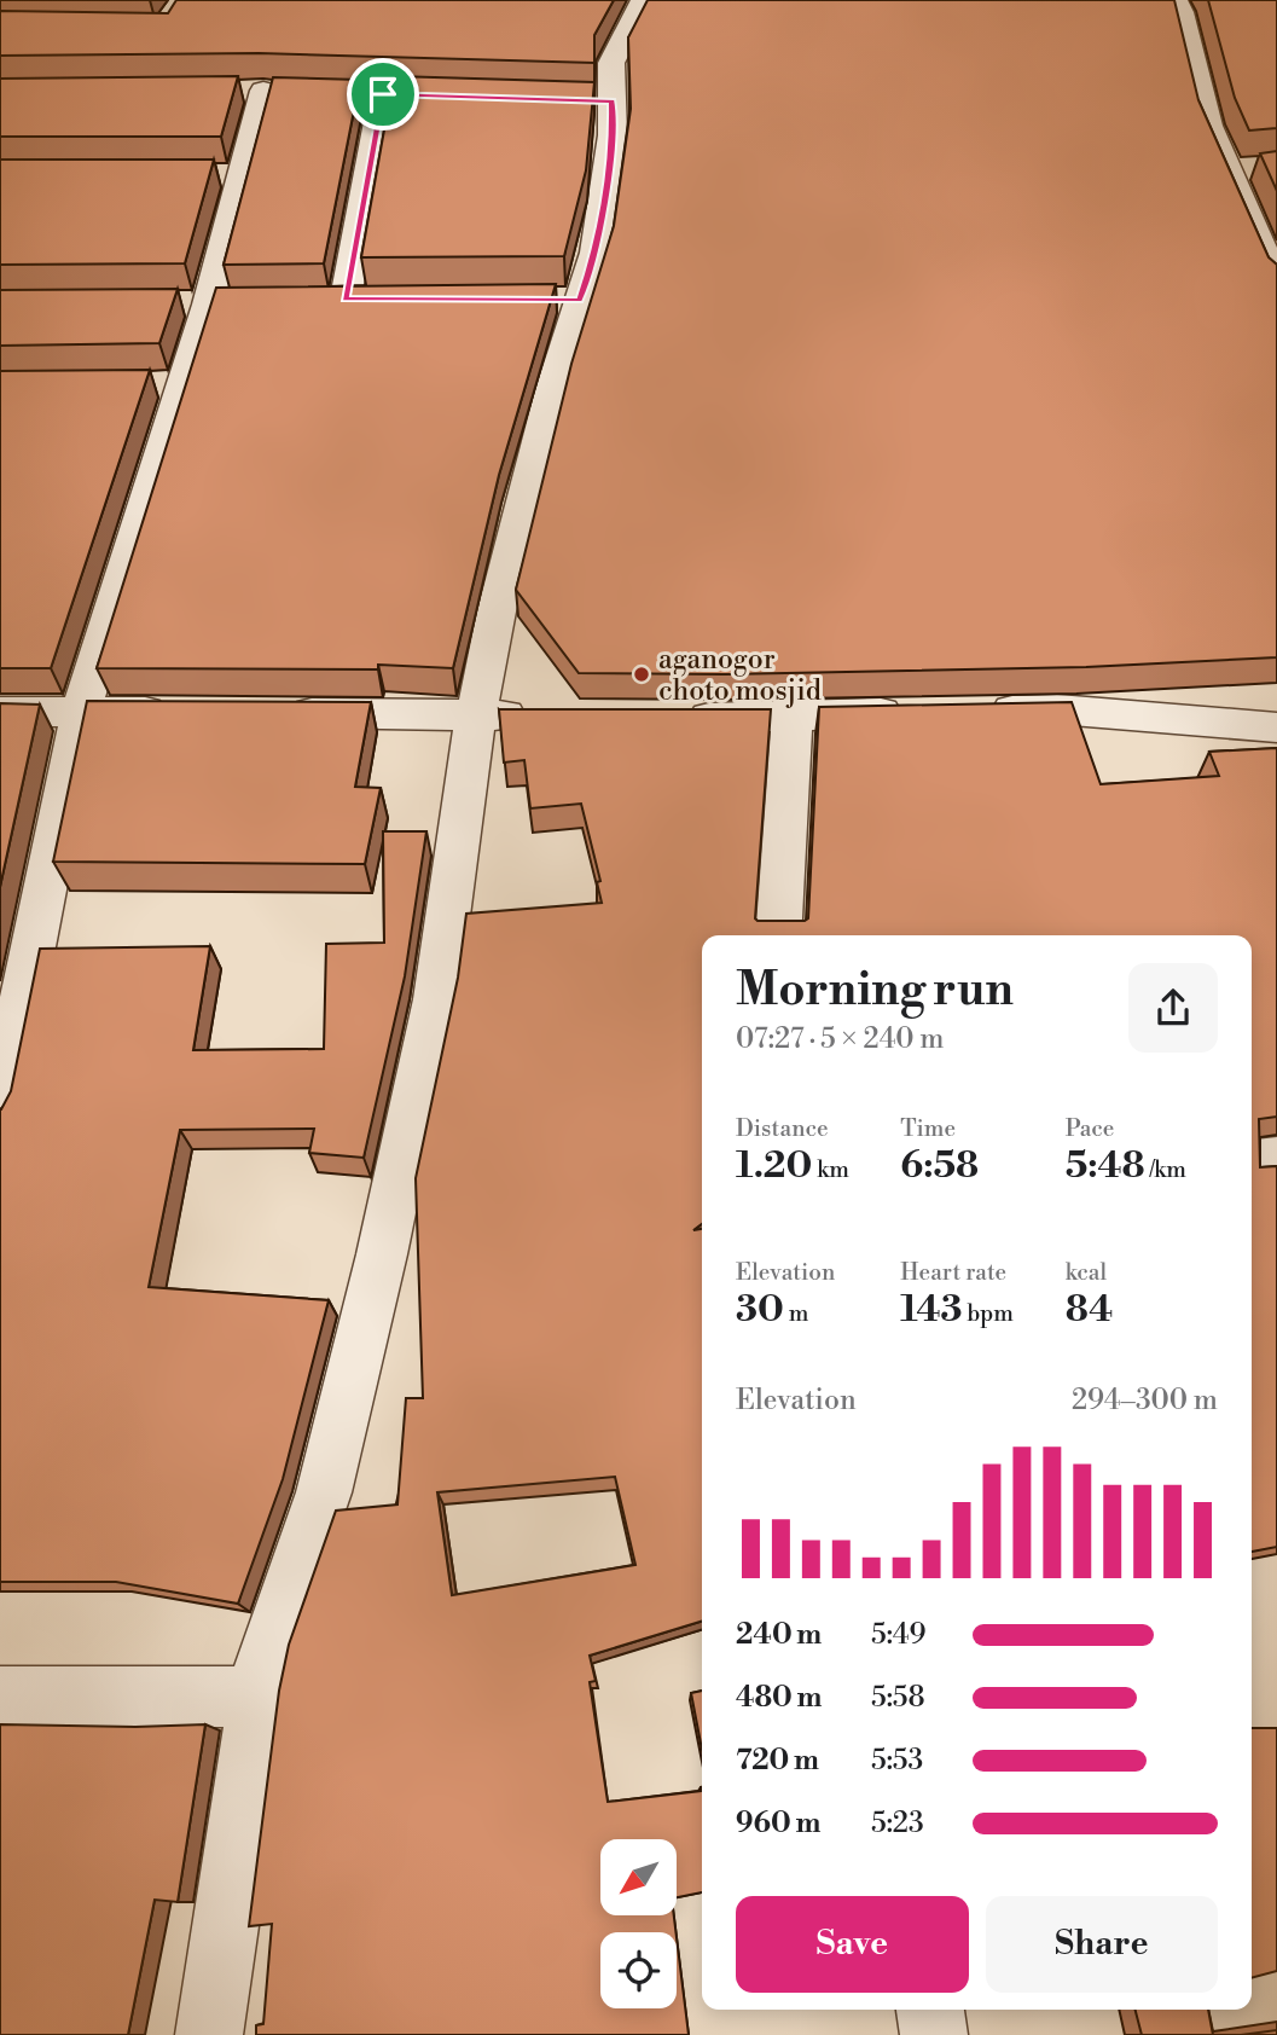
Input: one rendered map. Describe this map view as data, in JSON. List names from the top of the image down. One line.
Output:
{"places":["aganogor choto mosjid"],"north":"bottom left","page":{"heading":["Morning run","07:27 · 5 × 240 m"],"stats":[["Distance","1.20 km"],["Time","6:58"],["Pace","5:48 /km"],["Elevation","30 m"],["Heart rate","143 bpm"],["kcal","84"]],"chart":["Elevation","294–300 m"],"list":[{"name":"240 m","note":"5:49"},{"name":"480 m","note":"5:58"},{"name":"720 m","note":"5:53"},{"name":"960 m","note":"5:23"}],"buttons":["Save","Share"]}}
